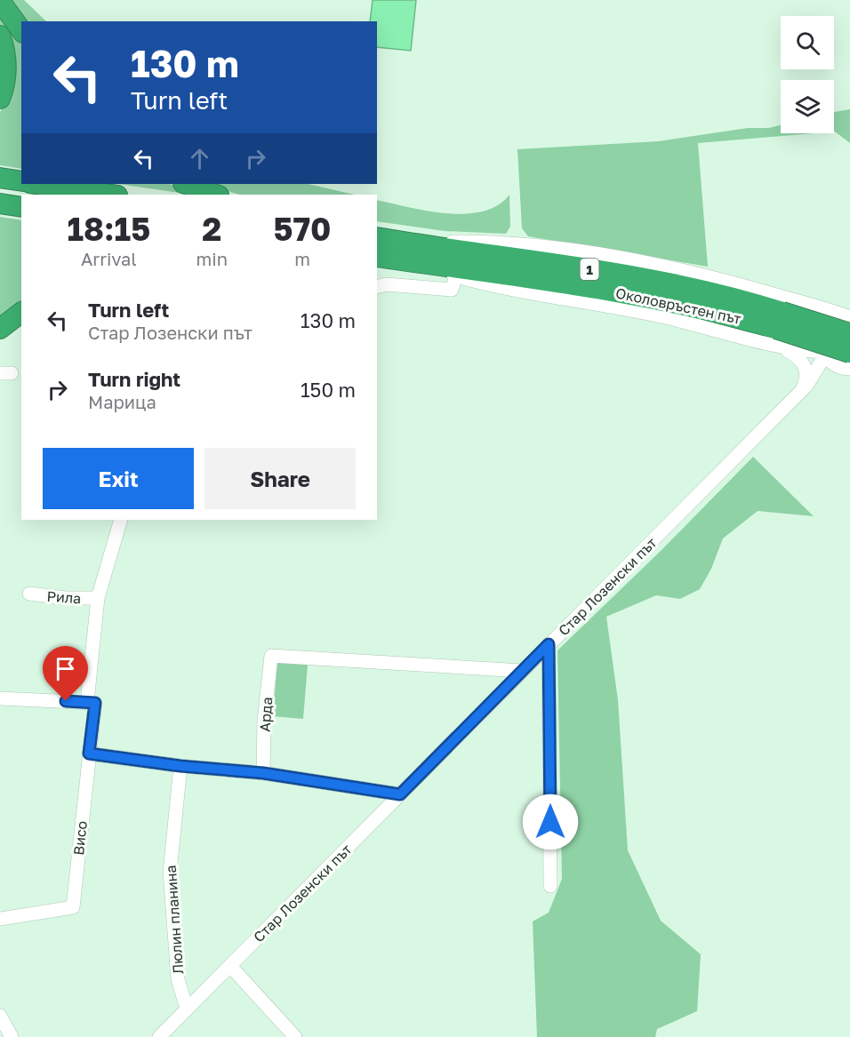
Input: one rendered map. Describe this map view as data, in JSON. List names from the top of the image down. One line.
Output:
{"streets":{"highway":["1","Околовръстен път"],"street":["Стар Лозенски път","Рила","Арда","Висо","Люлин планина"]},"crossings":[["Околовръстен път","Стар Лозенски път"],["Стар Лозенски път","Арда"],["Стар Лозенски път","Люлин планина"]],"page":{"turn":["130 m","Turn left"],"eta":["18:15","Arrival","2","min","570","m"],"list":[{"name":"Turn left","note":"Стар Лозенски път","value":"130 m"},{"name":"Turn right","note":"Марица","value":"150 m"}],"buttons":["Exit","Share"]}}
